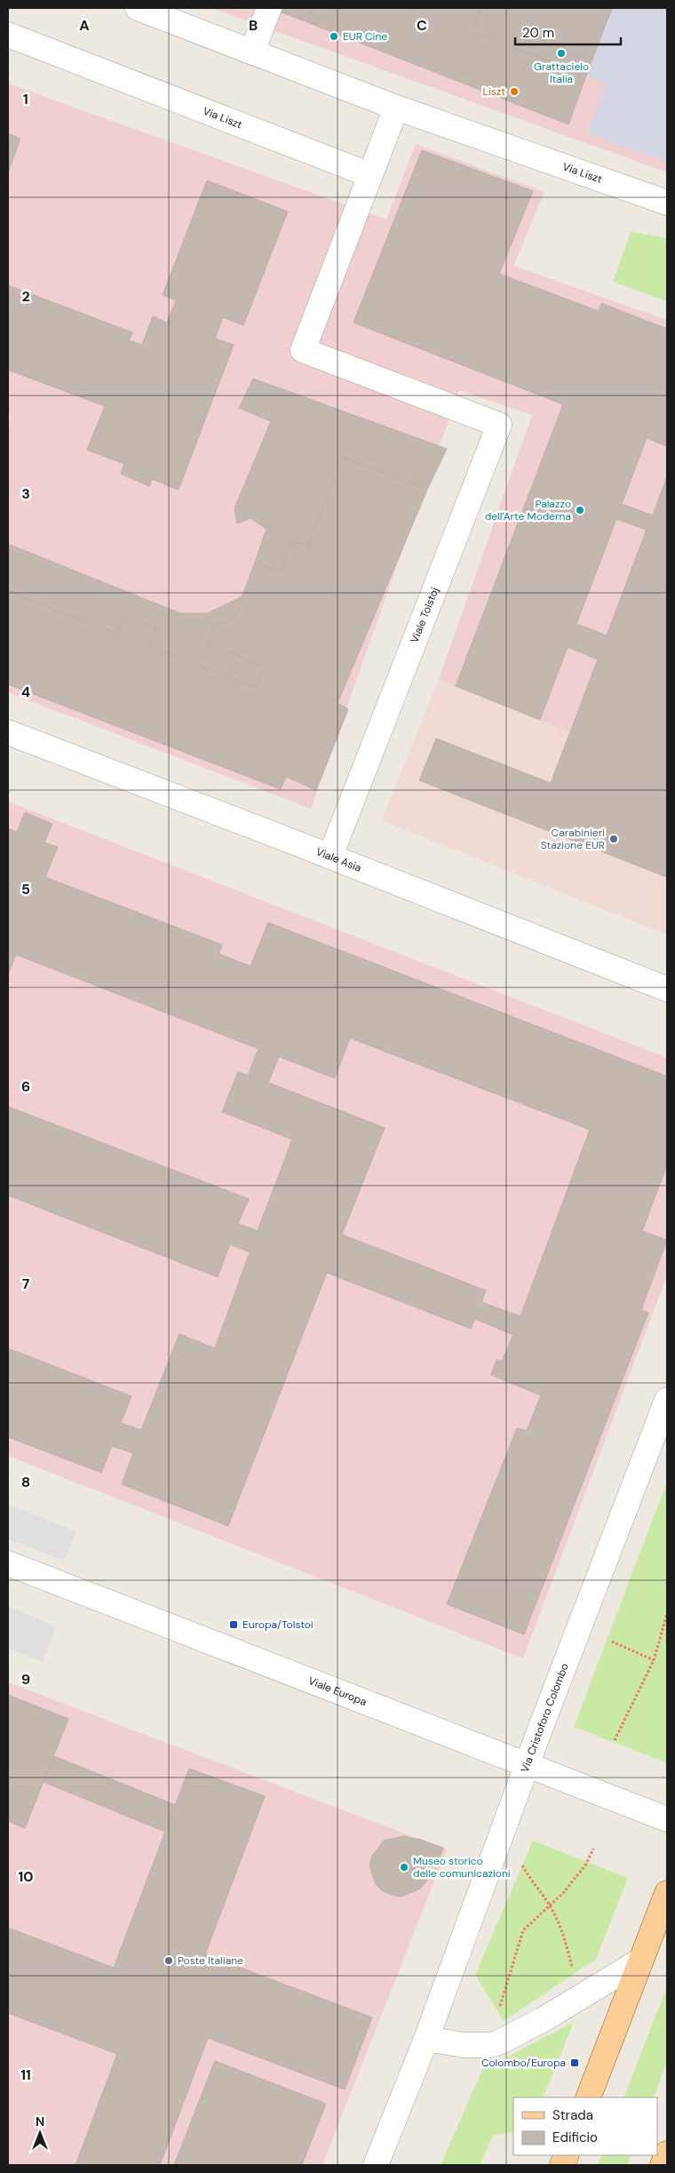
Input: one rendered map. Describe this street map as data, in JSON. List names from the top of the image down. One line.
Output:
{"streets":{"street":["Via Liszt","Viale Tolstoj","Viale Asia","Viale Europa","Via Cristoforo Colombo"]},"crossings":[["Via Liszt","Viale Tolstoj"],["Viale Tolstoj","Viale Asia"],["Viale Europa","Via Cristoforo Colombo"]],"places":{"other":["EUR Cine","Grattacielo Italia","Liszt","Palazzo dell'Arte Moderna","Carabinieri Stazione EUR","Museo storico delle comunicazioni","Poste Italiane"],"transit":["Europa/Tolstoi","Colombo/Europa"]},"legend":["Strada","Edificio"],"scale_bar":"20 m","north":"top","grid":{"columns":["A","B","C"],"rows":["1","2","3","4","5","6","7","8","9","10","11"]}}
